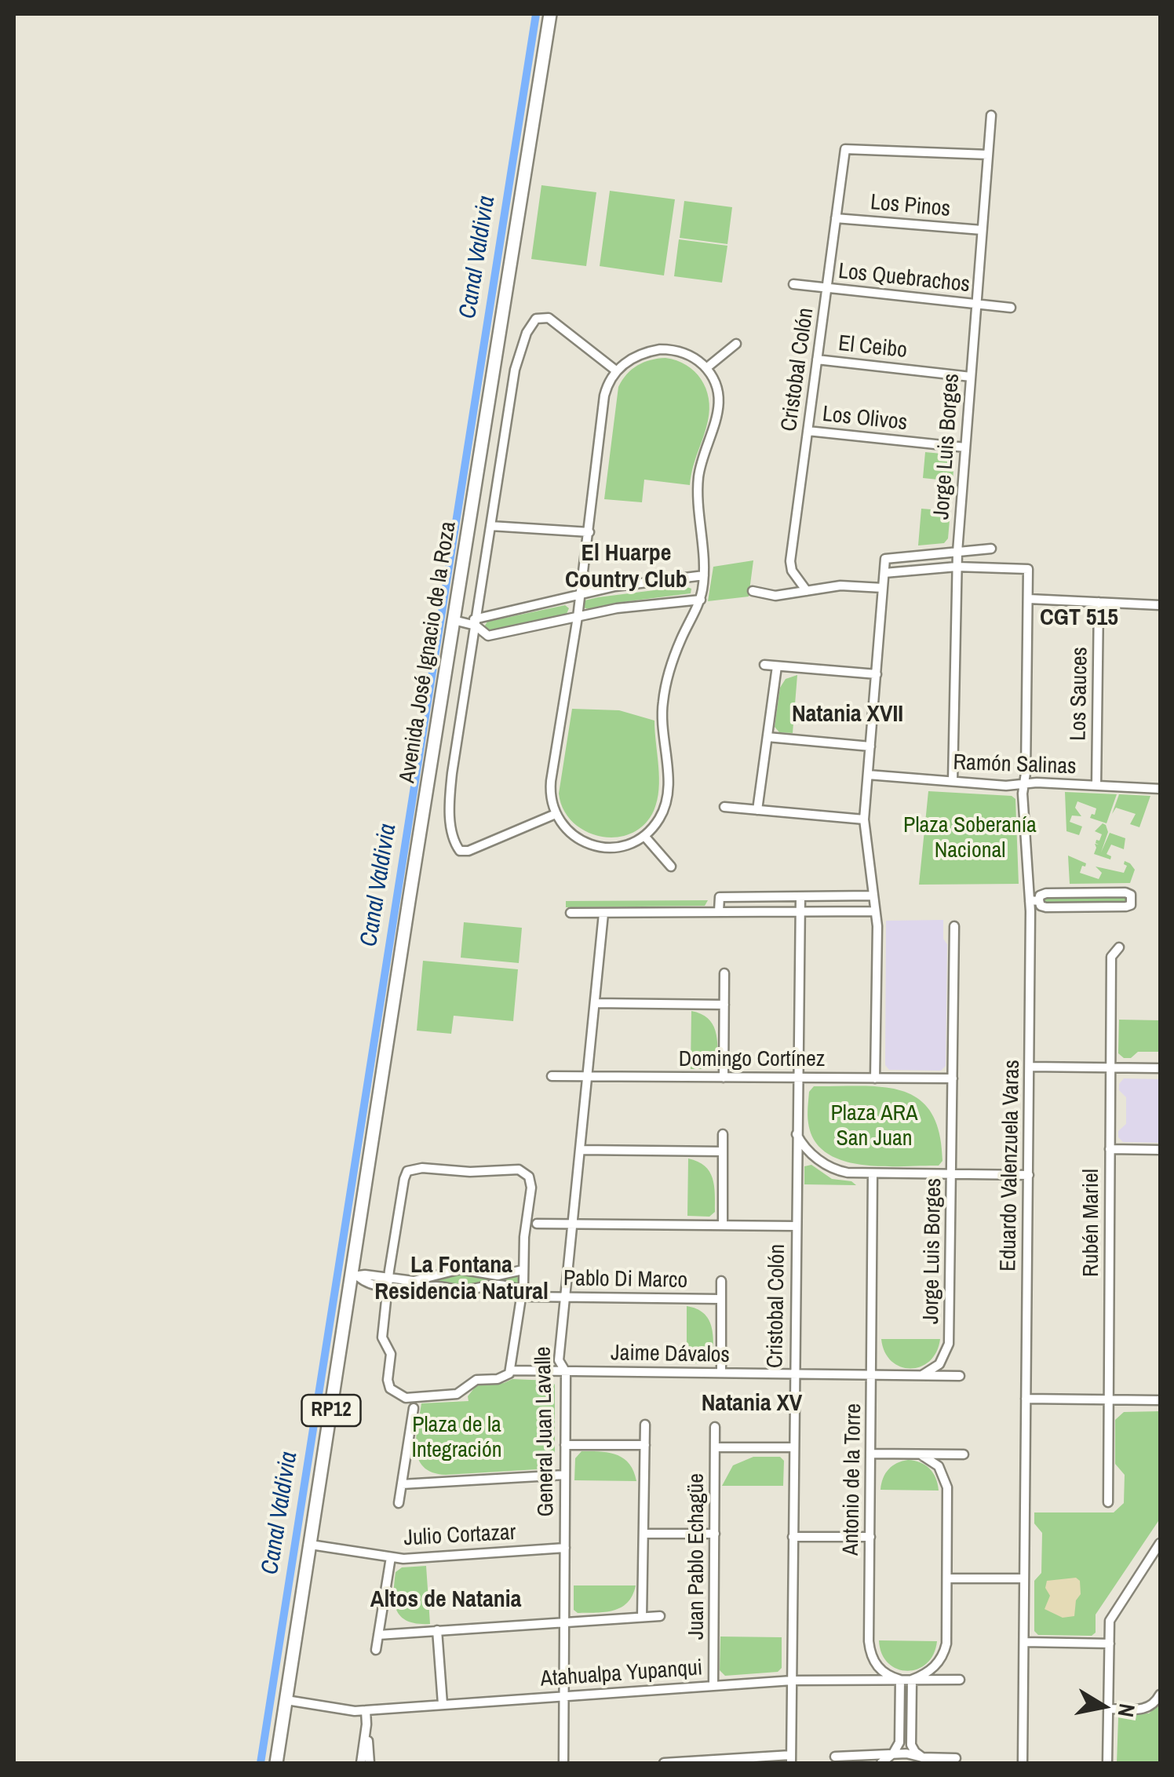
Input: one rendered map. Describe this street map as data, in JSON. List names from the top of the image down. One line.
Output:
{"streets":{"main road":["Avenida José Ignacio de la Roza","RP12"],"street":["Los Pinos","Los Quebrachos","El Ceibo","Cristobal Colón","Los Olivos","Jorge Luis Borges","Los Sauces","Ramón Salinas","Domingo Cortínez","Eduardo Valenzuela Varas","Rubén Mariel","Pablo Di Marco","Jaime Dávalos","General Juan Lavalle","Antonio de la Torre","Julio Cortazar","Juan Pablo Echagüe","Atahualpa Yupanqui"]},"crossings":[["Los Pinos","Cristobal Colón"],["Los Pinos","Jorge Luis Borges"],["Los Quebrachos","Cristobal Colón"],["Los Quebrachos","Jorge Luis Borges"],["El Ceibo","Cristobal Colón"],["El Ceibo","Jorge Luis Borges"],["Cristobal Colón","Los Olivos"],["Cristobal Colón","Jorge Luis Borges"],["Cristobal Colón","Domingo Cortínez"],["Cristobal Colón","Jaime Dávalos"],["Cristobal Colón","Atahualpa Yupanqui"],["Los Olivos","Jorge Luis Borges"],["Jorge Luis Borges","Ramón Salinas"],["Jorge Luis Borges","Domingo Cortínez"],["Jorge Luis Borges","Eduardo Valenzuela Varas"],["Jorge Luis Borges","Jaime Dávalos"],["Avenida José Ignacio de la Roza","Julio Cortazar"],["Avenida José Ignacio de la Roza","Atahualpa Yupanqui"],["Los Sauces","Ramón Salinas"],["Ramón Salinas","Eduardo Valenzuela Varas"],["Domingo Cortínez","General Juan Lavalle"],["Pablo Di Marco","General Juan Lavalle"],["Jaime Dávalos","General Juan Lavalle"],["Jaime Dávalos","Antonio de la Torre"],["General Juan Lavalle","Julio Cortazar"],["General Juan Lavalle","Atahualpa Yupanqui"],["Antonio de la Torre","Atahualpa Yupanqui"],["Juan Pablo Echagüe","Atahualpa Yupanqui"]],"districts":["El Huarpe Country Club","CGT 515","Natania XVII","La Fontana Residencia Natural","Natania XV","Altos de Natania"],"water":["Canal Valdivia"],"parks":["Plaza Soberanía Nacional","Plaza ARA San Juan","Plaza de la Integración"],"north":"right"}
